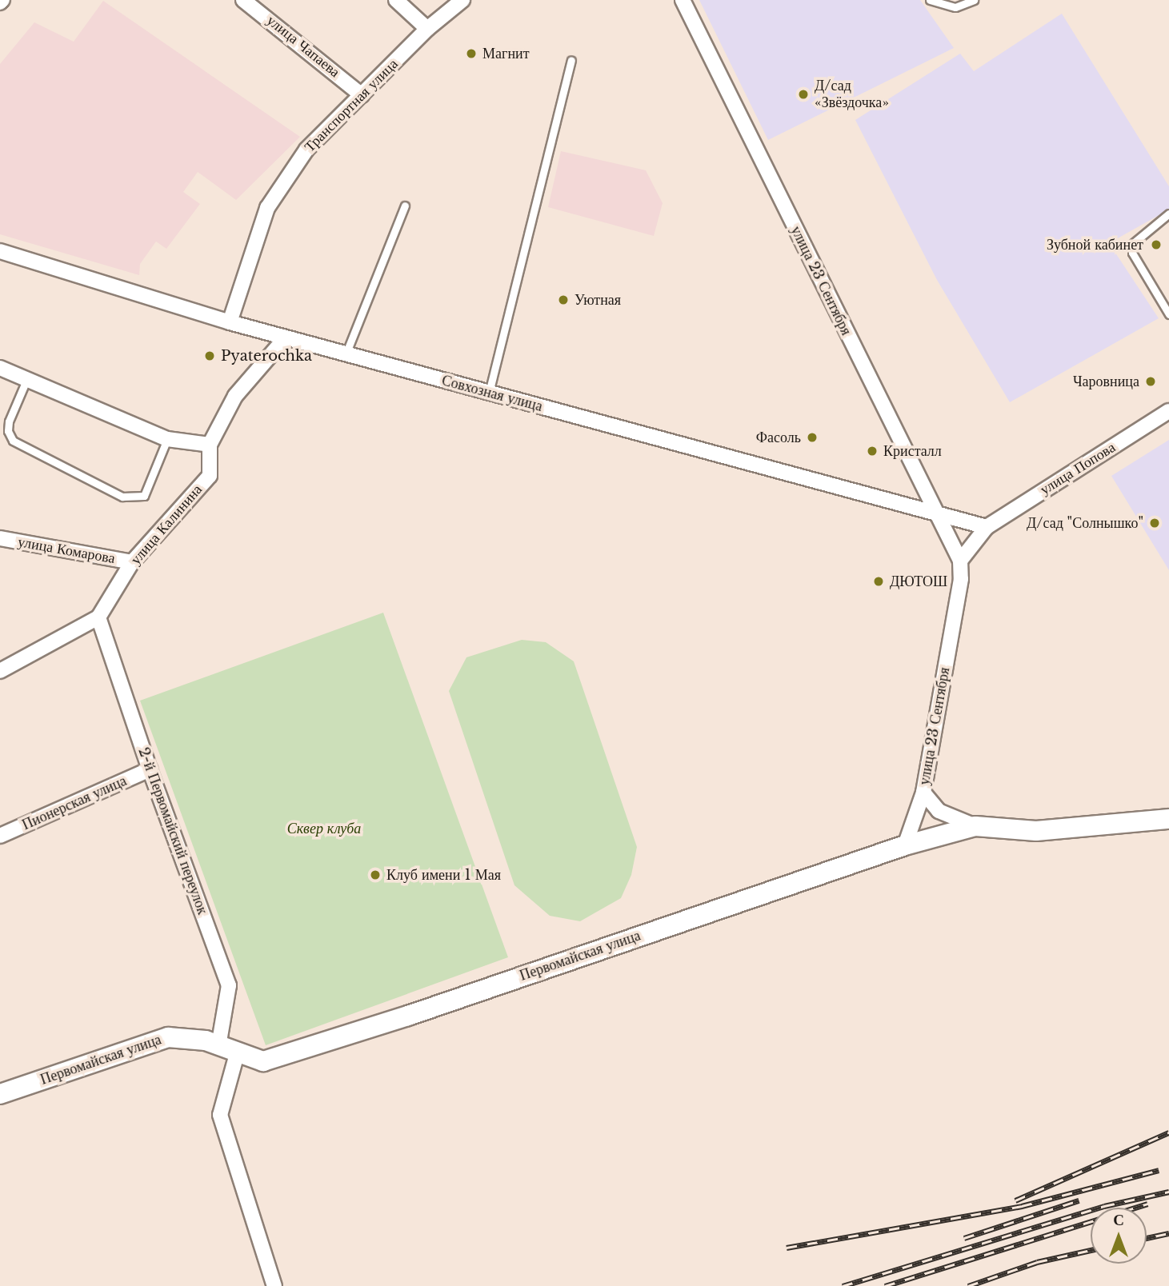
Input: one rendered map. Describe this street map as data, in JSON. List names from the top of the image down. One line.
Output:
{"streets":{"street":["улица Чапаева","Транспортная улица","улица 23 Сентября","Совхозная улица","улица Попова","улица Калинина","улица Комарова","Пионерская улица","2-й Первомайский переулок","Первомайская улица"]},"crossings":[["улица Чапаева","Транспортная улица"],["Транспортная улица","Совхозная улица"],["улица 23 Сентября","Совхозная улица"],["улица 23 Сентября","Первомайская улица"],["Совхозная улица","улица Попова"],["Совхозная улица","улица Калинина"],["улица Калинина","улица Комарова"],["улица Калинина","2-й Первомайский переулок"],["Пионерская улица","2-й Первомайский переулок"],["2-й Первомайский переулок","Первомайская улица"]],"parks":["Сквер клуба"],"places":["Магнит","Д/сад «Звёздочка»","Зубной кабинет","Уютная","Pyaterochka","Чаровница","Фасоль","Кристалл","Д/сад \"Солнышко\"","ДЮТОШ","Клуб имени 1 Мая"],"north":"top"}
